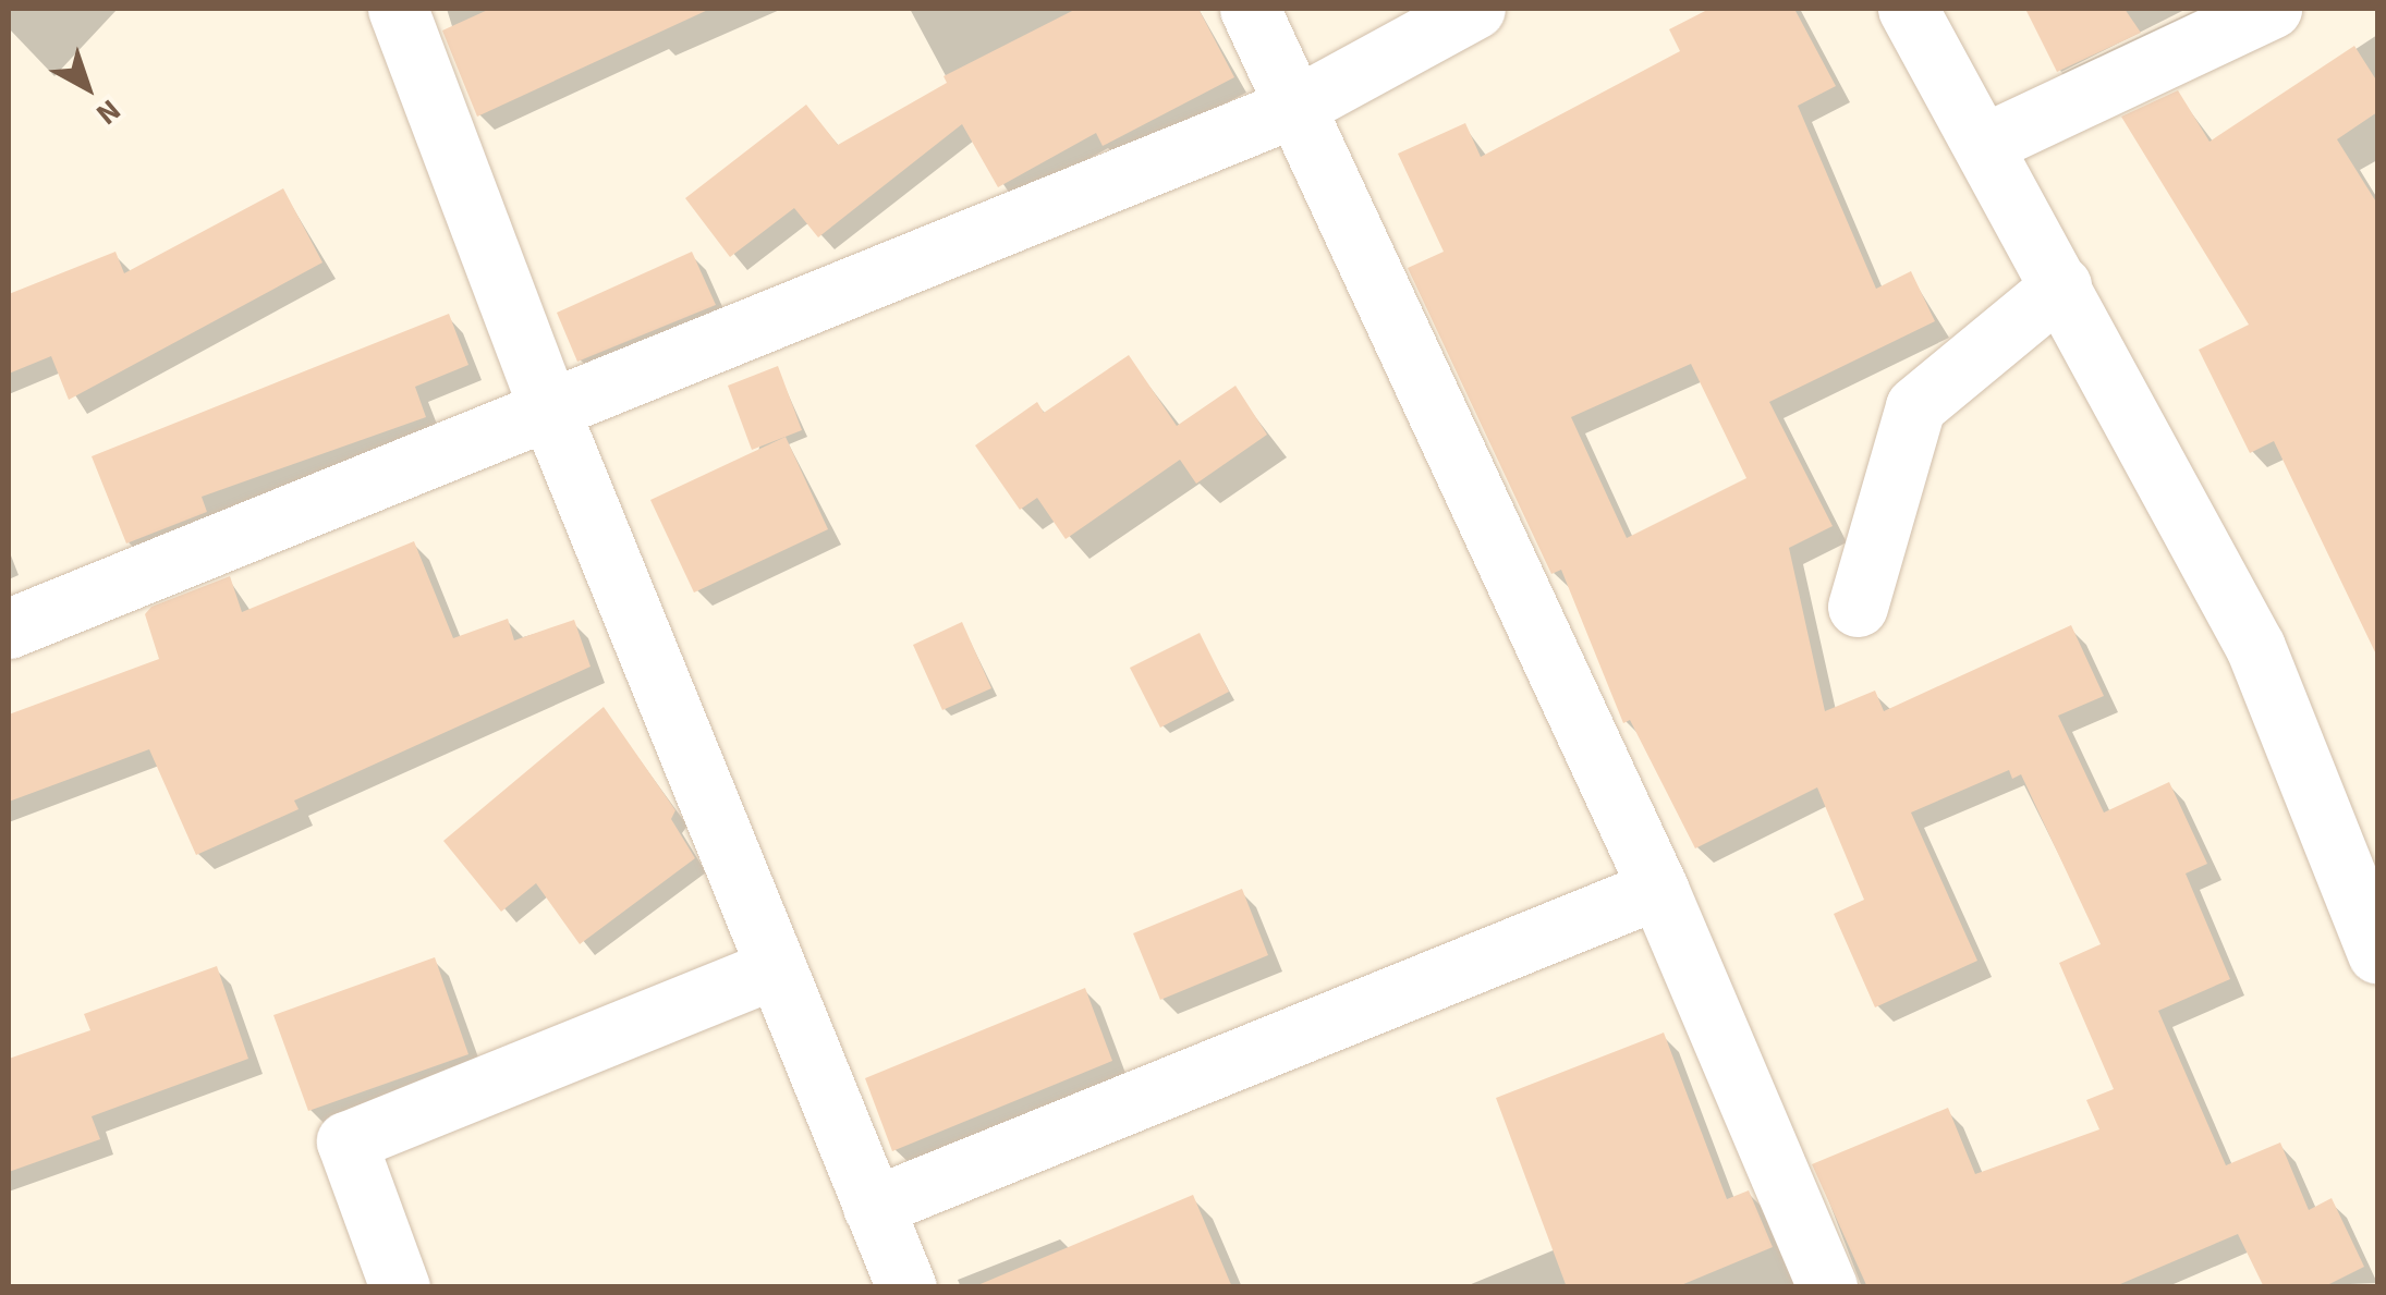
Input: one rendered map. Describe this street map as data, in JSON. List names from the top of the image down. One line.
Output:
{"north":"bottom right"}
